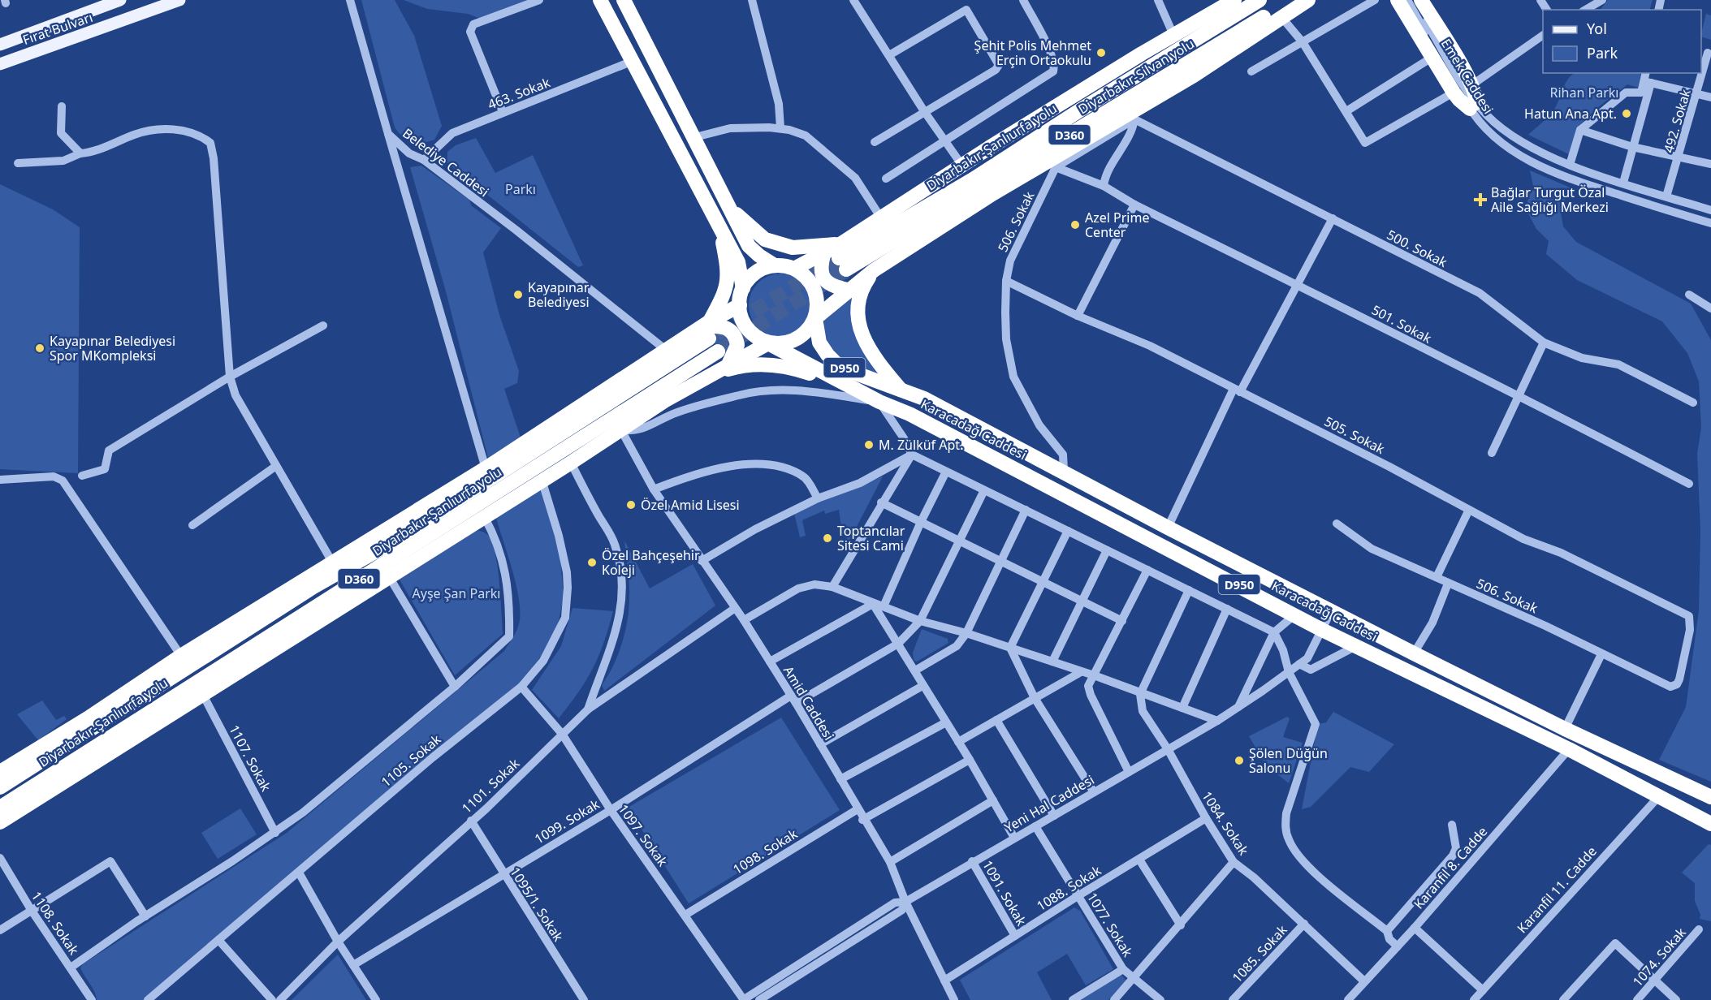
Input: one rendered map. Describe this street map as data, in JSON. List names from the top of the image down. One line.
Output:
{"streets":{"highway":["Diyarbakır-Silvan yolu","D360","Diyarbakır-Şanlıurfa yolu","D950","Karacadağ Caddesi"],"main road":["Fırat Bulvarı"],"street":["Emek Caddesi","463. Sokak","492. Sokak","Belediye Caddesi","506. Sokak","500. Sokak","501. Sokak","505. Sokak","Amid Caddesi","1107. Sokak","1105. Sokak","1101. Sokak","Yeni Hal Caddesi","1099. Sokak","1084. Sokak","1097. Sokak","1098. Sokak","Karanfil 8. Cadde","1088. Sokak","Karanfil 11. Cadde","1091. Sokak","1095/1. Sokak","1108. Sokak","1077. Sokak","1085. Sokak","1074. Sokak"]},"crossings":[["Diyarbakır-Silvan yolu","Diyarbakır-Şanlıurfa yolu"],["Diyarbakır-Silvan yolu","500. Sokak"],["Emek Caddesi","492. Sokak"],["463. Sokak","Belediye Caddesi"],["506. Sokak","501. Sokak"],["506. Sokak","Karacadağ Caddesi"],["506. Sokak","505. Sokak"],["Karacadağ Caddesi","Yeni Hal Caddesi"],["Karacadağ Caddesi","Karanfil 8. Cadde"],["Karacadağ Caddesi","Karanfil 11. Cadde"],["Amid Caddesi","1101. Sokak"],["Amid Caddesi","Yeni Hal Caddesi"],["Amid Caddesi","1099. Sokak"],["Amid Caddesi","1098. Sokak"],["Amid Caddesi","1088. Sokak"],["1105. Sokak","1097. Sokak"],["1101. Sokak","1097. Sokak"],["1101. Sokak","1095/1. Sokak"],["Yeni Hal Caddesi","1084. Sokak"],["Yeni Hal Caddesi","1091. Sokak"],["Yeni Hal Caddesi","1077. Sokak"],["1099. Sokak","1097. Sokak"],["1099. Sokak","1095/1. Sokak"],["1084. Sokak","Karanfil 8. Cadde"],["1084. Sokak","1088. Sokak"],["1084. Sokak","1085. Sokak"],["1097. Sokak","1098. Sokak"],["1088. Sokak","1091. Sokak"],["1088. Sokak","1077. Sokak"]],"parks":["Rihan Parkı","Parkı","Ayşe Şan Parkı"],"places":{"other":["Şehit Polis Mehmet Erçin Ortaokulu","Hatun Ana Apt.","Azel Prime Center","Kayapınar Belediyesi","Kayapınar Belediyesi Spor MKompleksi","M. Zülküf Apt.","Özel Amid Lisesi","Toptancılar Sitesi Cami","Özel Bahçeşehir Koleji","Şölen Düğün Salonu"],"health":["Bağlar Turgut Özal Aile Sağlığı Merkezi"]},"legend":["Yol","Park"]}
